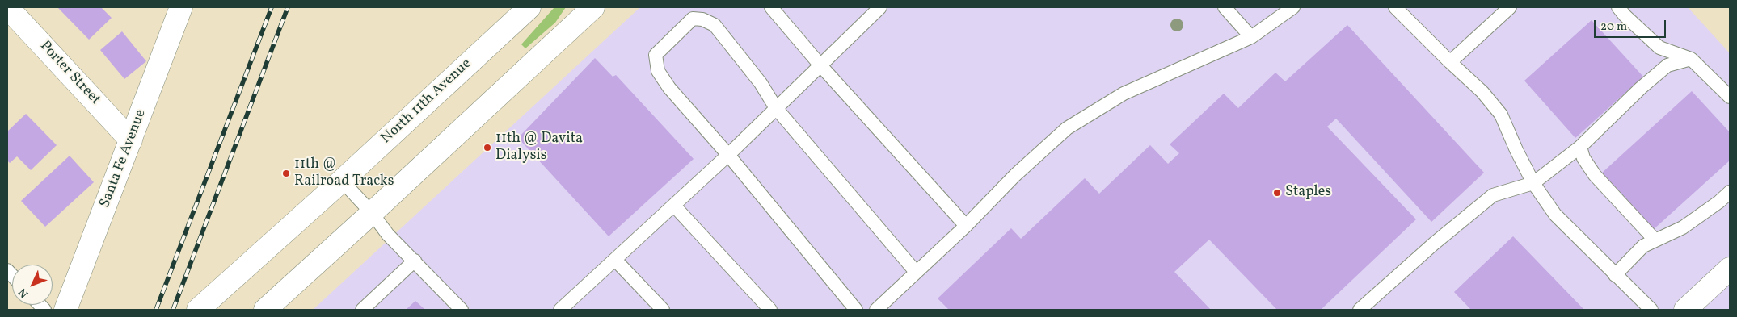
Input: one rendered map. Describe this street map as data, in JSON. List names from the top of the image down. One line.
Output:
{"streets":{"main road":["Porter Street","North 11th Avenue","Santa Fe Avenue"]},"crossings":[["Porter Street","Santa Fe Avenue"]],"places":["11th @ Davita Dialysis","11th @ Railroad Tracks","Staples"],"scale_bar":"20 m","north":"bottom left"}
